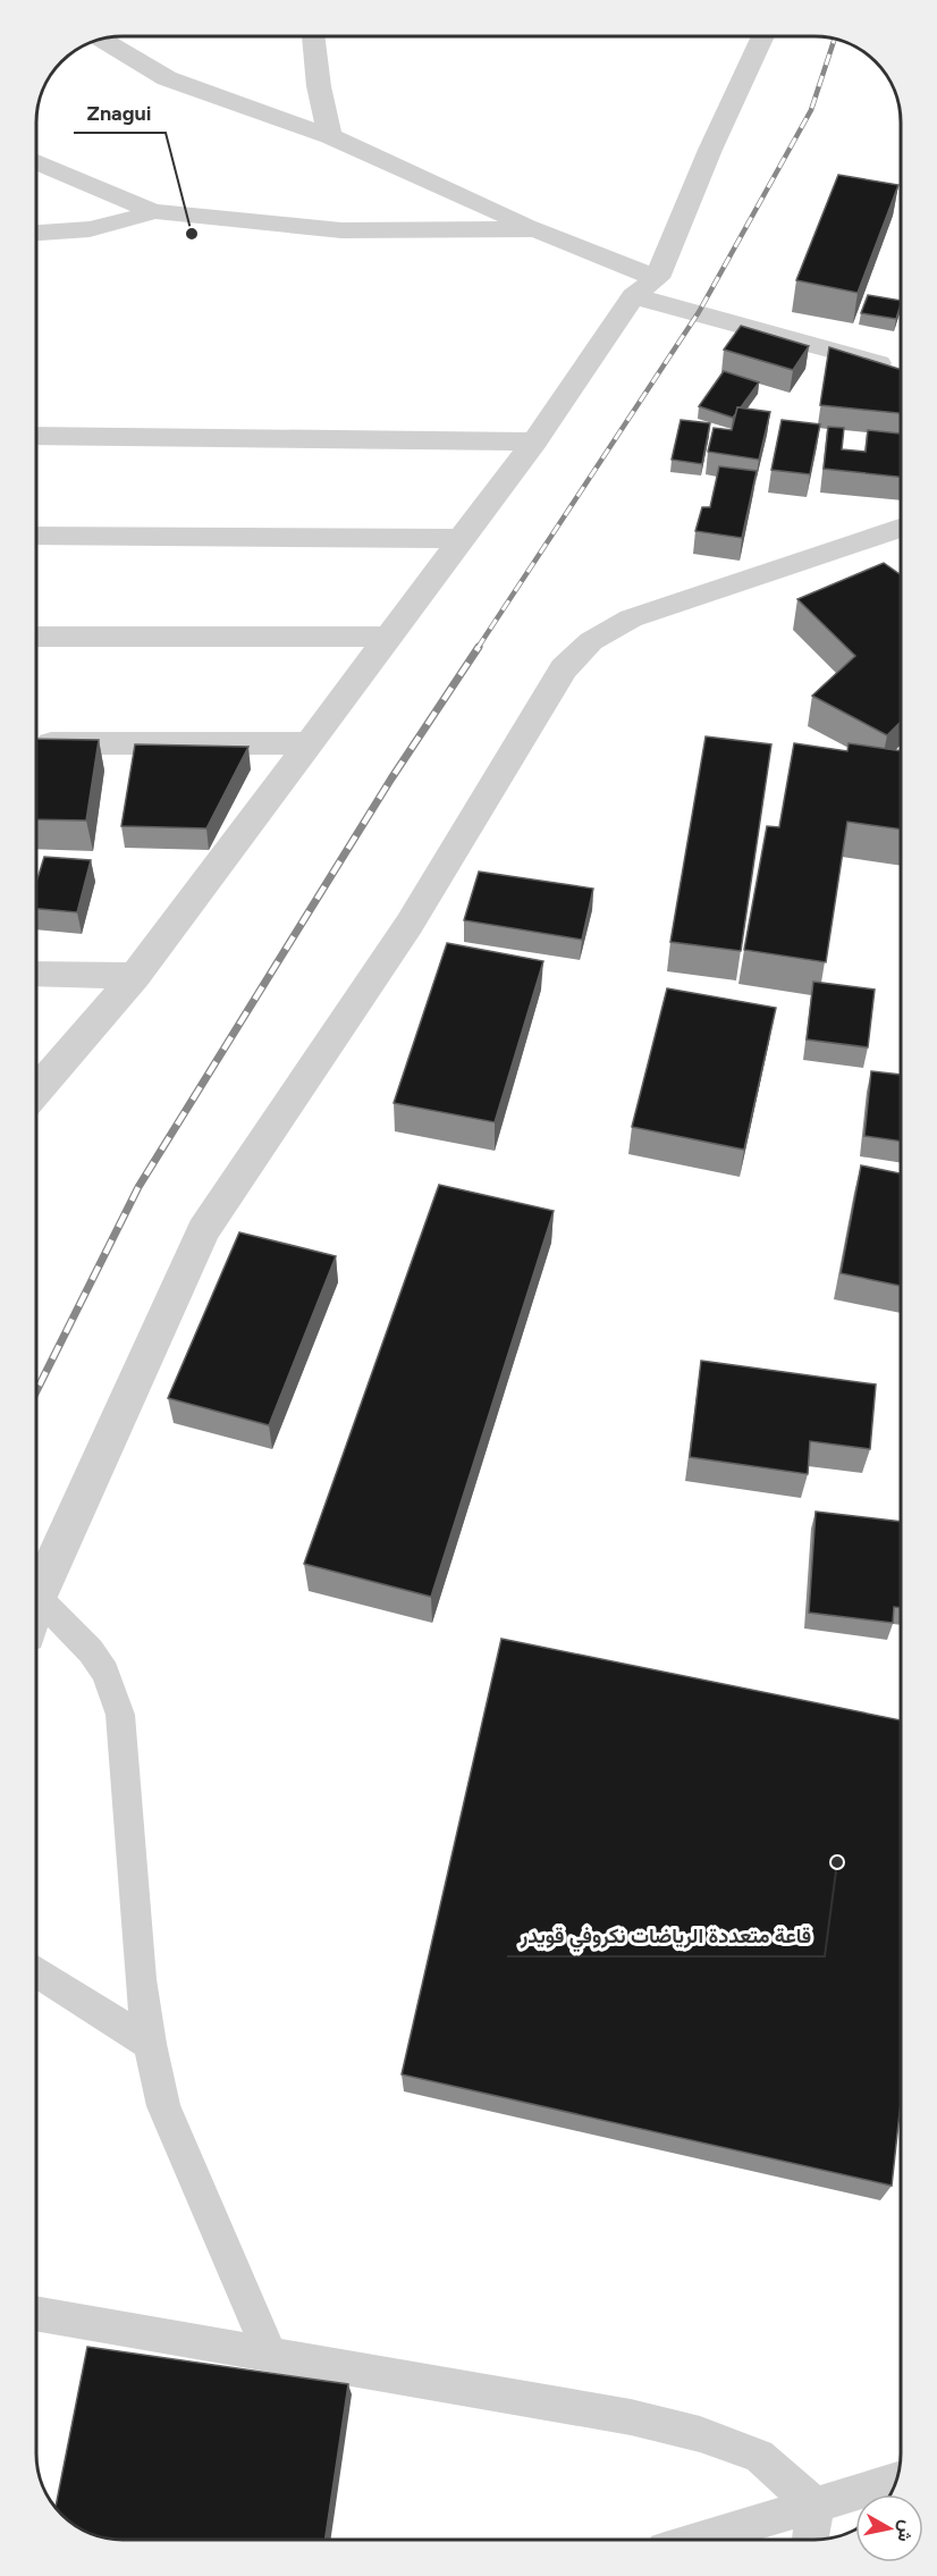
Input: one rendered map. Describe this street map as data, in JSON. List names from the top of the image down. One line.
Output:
{"places":["Znagui","قاعة متعددة الرياضات نكروفي قويدر"],"north":"right"}
